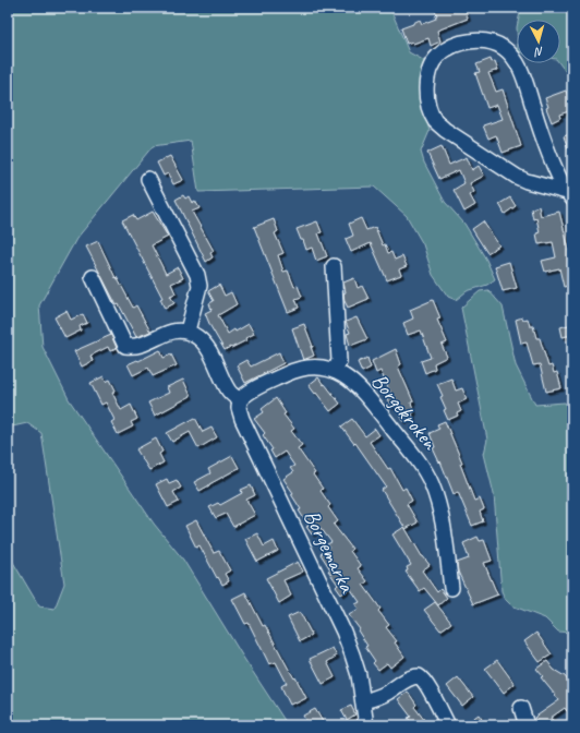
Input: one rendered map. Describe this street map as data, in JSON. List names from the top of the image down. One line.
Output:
{"streets":{"street":["Borgekroken","Borgemarka"]},"crossings":[["Borgekroken","Borgemarka"]],"north":"bottom"}
